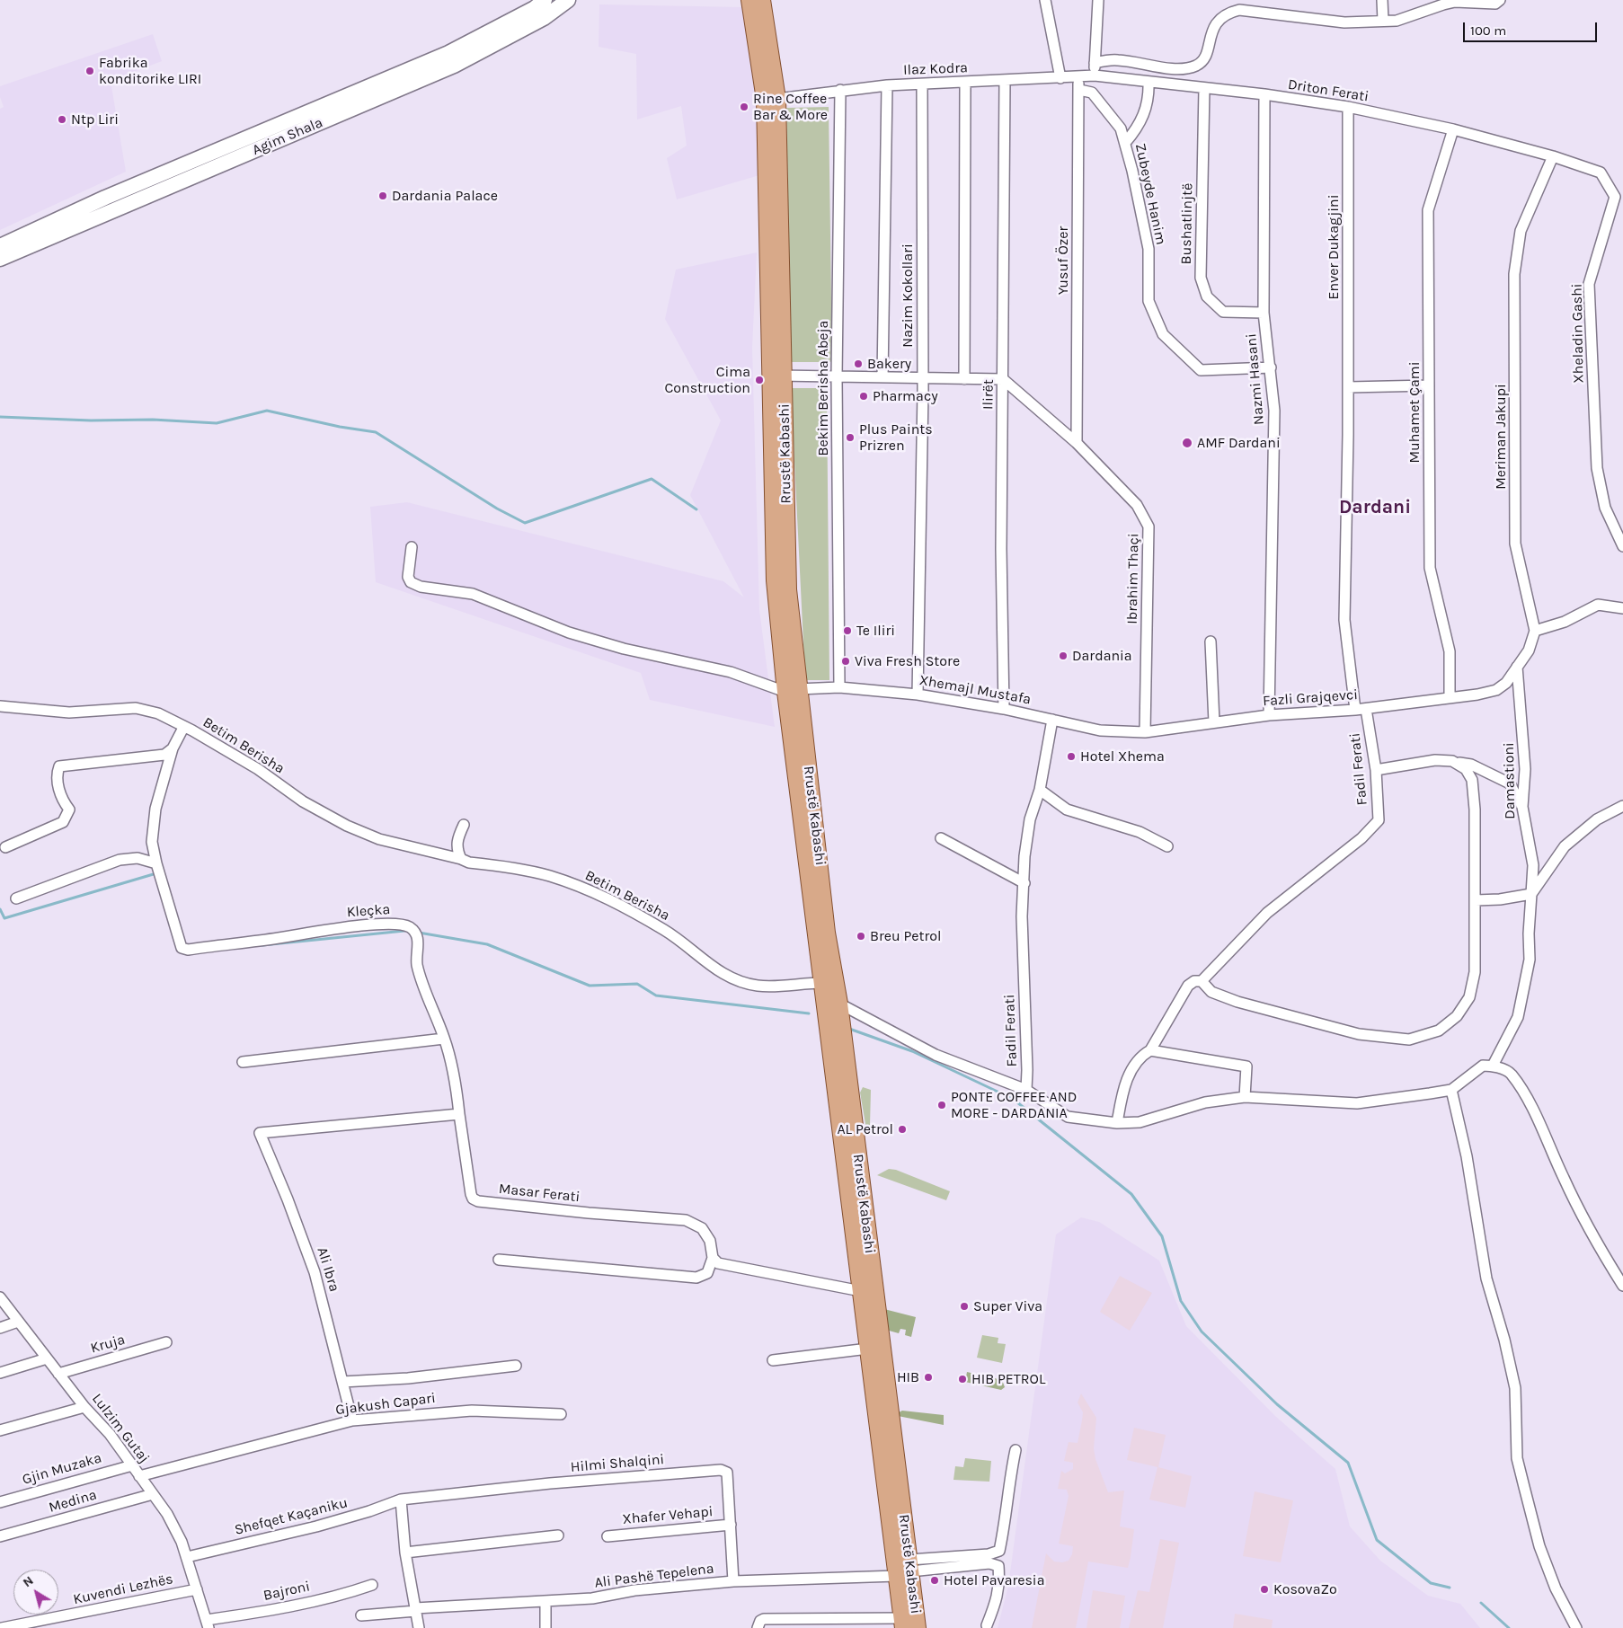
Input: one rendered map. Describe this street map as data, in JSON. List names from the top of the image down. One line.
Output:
{"streets":{"main road":["Agim Shala","Rrustë Kabashi"],"street":["Ilaz Kodra","Driton Ferati","Zubeyde Hanim","Bushatlinjtë","Enver Dukagjini","Yusuf Özer","Nazim Kokollari","Xheladin Gashi","Nazmi Hasani","Bekim Berisha Abeja","Ilirët","Muhamet Çami","Meriman Jakupi","Ibrahim Thaçi","Xhemajl Mustafa","Fazli Grajqevci","Betim Berisha","Fadil Ferati","Damastioni","Kleçka","Masar Ferati","Ali Ibra","Kruja","Gjakush Capari","Lulzim Gutaj","Hilmi Shalqini","Gjin Muzaka","Medina","Xhafer Vehapi","Shefqet Kaçaniku","Ali Pashë Tepelena","Kuvendi Lezhës","Bajroni"]},"crossings":[["Ilaz Kodra","Driton Ferati"],["Ilaz Kodra","Yusuf Özer"],["Ilaz Kodra","Nazim Kokollari"],["Ilaz Kodra","Bekim Berisha Abeja"],["Ilaz Kodra","Ilirët"],["Ilaz Kodra","Rrustë Kabashi"],["Driton Ferati","Bushatlinjtë"],["Driton Ferati","Enver Dukagjini"],["Driton Ferati","Xheladin Gashi"],["Driton Ferati","Nazmi Hasani"],["Driton Ferati","Muhamet Çami"],["Driton Ferati","Meriman Jakupi"],["Zubeyde Hanim","Yusuf Özer"],["Zubeyde Hanim","Nazmi Hasani"],["Bushatlinjtë","Nazmi Hasani"],["Enver Dukagjini","Fazli Grajqevci"],["Enver Dukagjini","Fadil Ferati"],["Yusuf Özer","Ibrahim Thaçi"],["Nazim Kokollari","Xhemajl Mustafa"],["Xheladin Gashi","Meriman Jakupi"],["Nazmi Hasani","Fazli Grajqevci"],["Bekim Berisha Abeja","Xhemajl Mustafa"],["Ilirët","Ibrahim Thaçi"],["Ilirët","Xhemajl Mustafa"],["Muhamet Çami","Fazli Grajqevci"],["Rrustë Kabashi","Xhemajl Mustafa"],["Rrustë Kabashi","Betim Berisha"],["Rrustë Kabashi","Ali Pashë Tepelena"],["Ibrahim Thaçi","Xhemajl Mustafa"],["Ibrahim Thaçi","Fazli Grajqevci"],["Xhemajl Mustafa","Fazli Grajqevci"],["Xhemajl Mustafa","Fadil Ferati"],["Fazli Grajqevci","Fadil Ferati"],["Fazli Grajqevci","Damastioni"],["Kleçka","Masar Ferati"],["Kleçka","Ali Ibra"],["Masar Ferati","Ali Ibra"],["Ali Ibra","Gjakush Capari"],["Kruja","Lulzim Gutaj"],["Gjakush Capari","Lulzim Gutaj"],["Lulzim Gutaj","Gjin Muzaka"],["Lulzim Gutaj","Medina"],["Lulzim Gutaj","Shefqet Kaçaniku"],["Lulzim Gutaj","Kuvendi Lezhës"],["Lulzim Gutaj","Bajroni"],["Hilmi Shalqini","Xhafer Vehapi"],["Hilmi Shalqini","Shefqet Kaçaniku"],["Hilmi Shalqini","Ali Pashë Tepelena"]],"districts":["Dardani"],"places":["Fabrika konditorike LIRI","Rine Coffee Bar & More","Ntp Liri","Dardania Palace","Bakery","Cima Construction","Pharmacy","Plus Paints Prizren","AMF Dardani","Te Iliri","Dardania","Viva Fresh Store","Hotel Xhema","Breu Petrol","PONTE COFFEE AND MORE - DARDANIA","AL Petrol","Super Viva","HIB","HIB PETROL","Hotel Pavaresia","KosovaZo"],"scale_bar":"100 m","north":"top left"}
